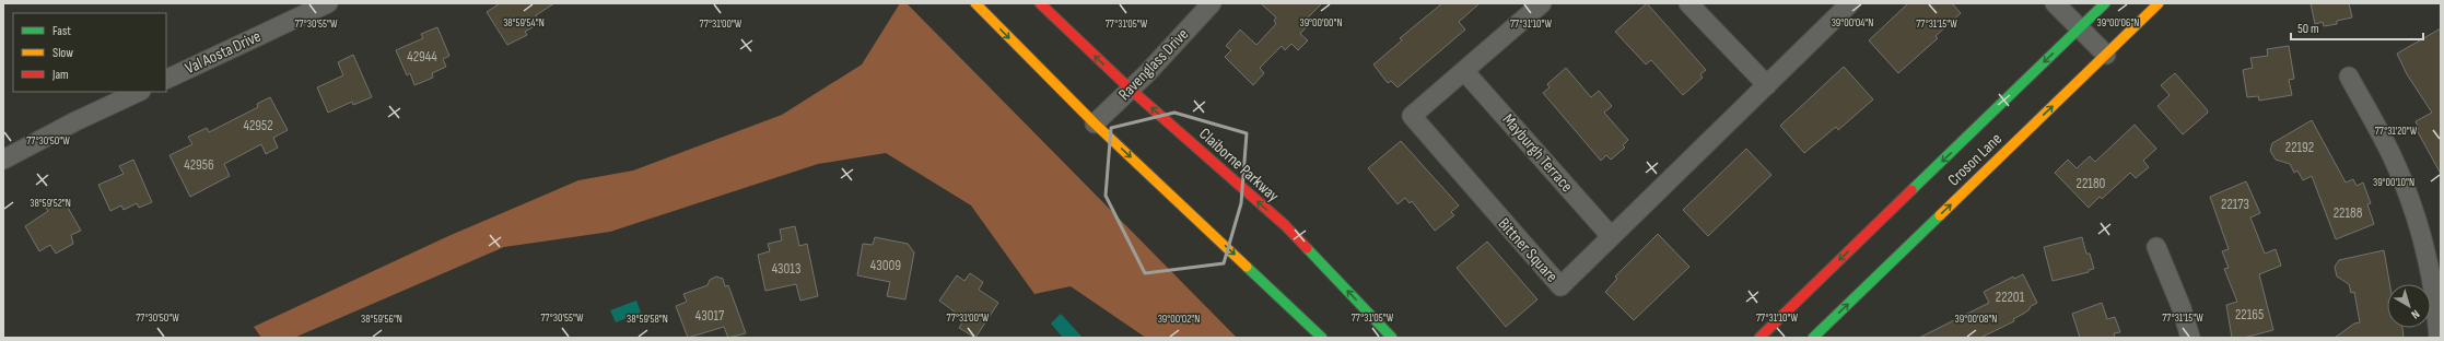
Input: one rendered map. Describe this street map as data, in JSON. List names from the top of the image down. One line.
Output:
{"streets":{"main road":["Croson Lane","Claiborne Parkway"],"street":["Val Aosta Drive","Ravenglass Drive","Mayburgh Terrace","Bittner Square"]},"crossings":[["Ravenglass Drive","Claiborne Parkway"],["Mayburgh Terrace","Bittner Square"]],"house_numbers":["42944","42952","22192","42956","22180","22173","22188","43009","43013","22201","22165","43017"],"legend":["Fast","Slow","Jam"],"scale_bar":"50 m","north":"bottom right","coordinates":["38°59'54\"N","39°00'00\"N","39°00'04\"N","39°00'06\"N","77°30'55\"W","77°31'00\"W","77°31'05\"W","77°31'10\"W","77°31'15\"W","77°31'20\"W","77°30'50\"W","39°00'10\"N","38°59'52\"N","38°59'56\"N","38°59'58\"N","39°00'02\"N","39°00'08\"N"]}
